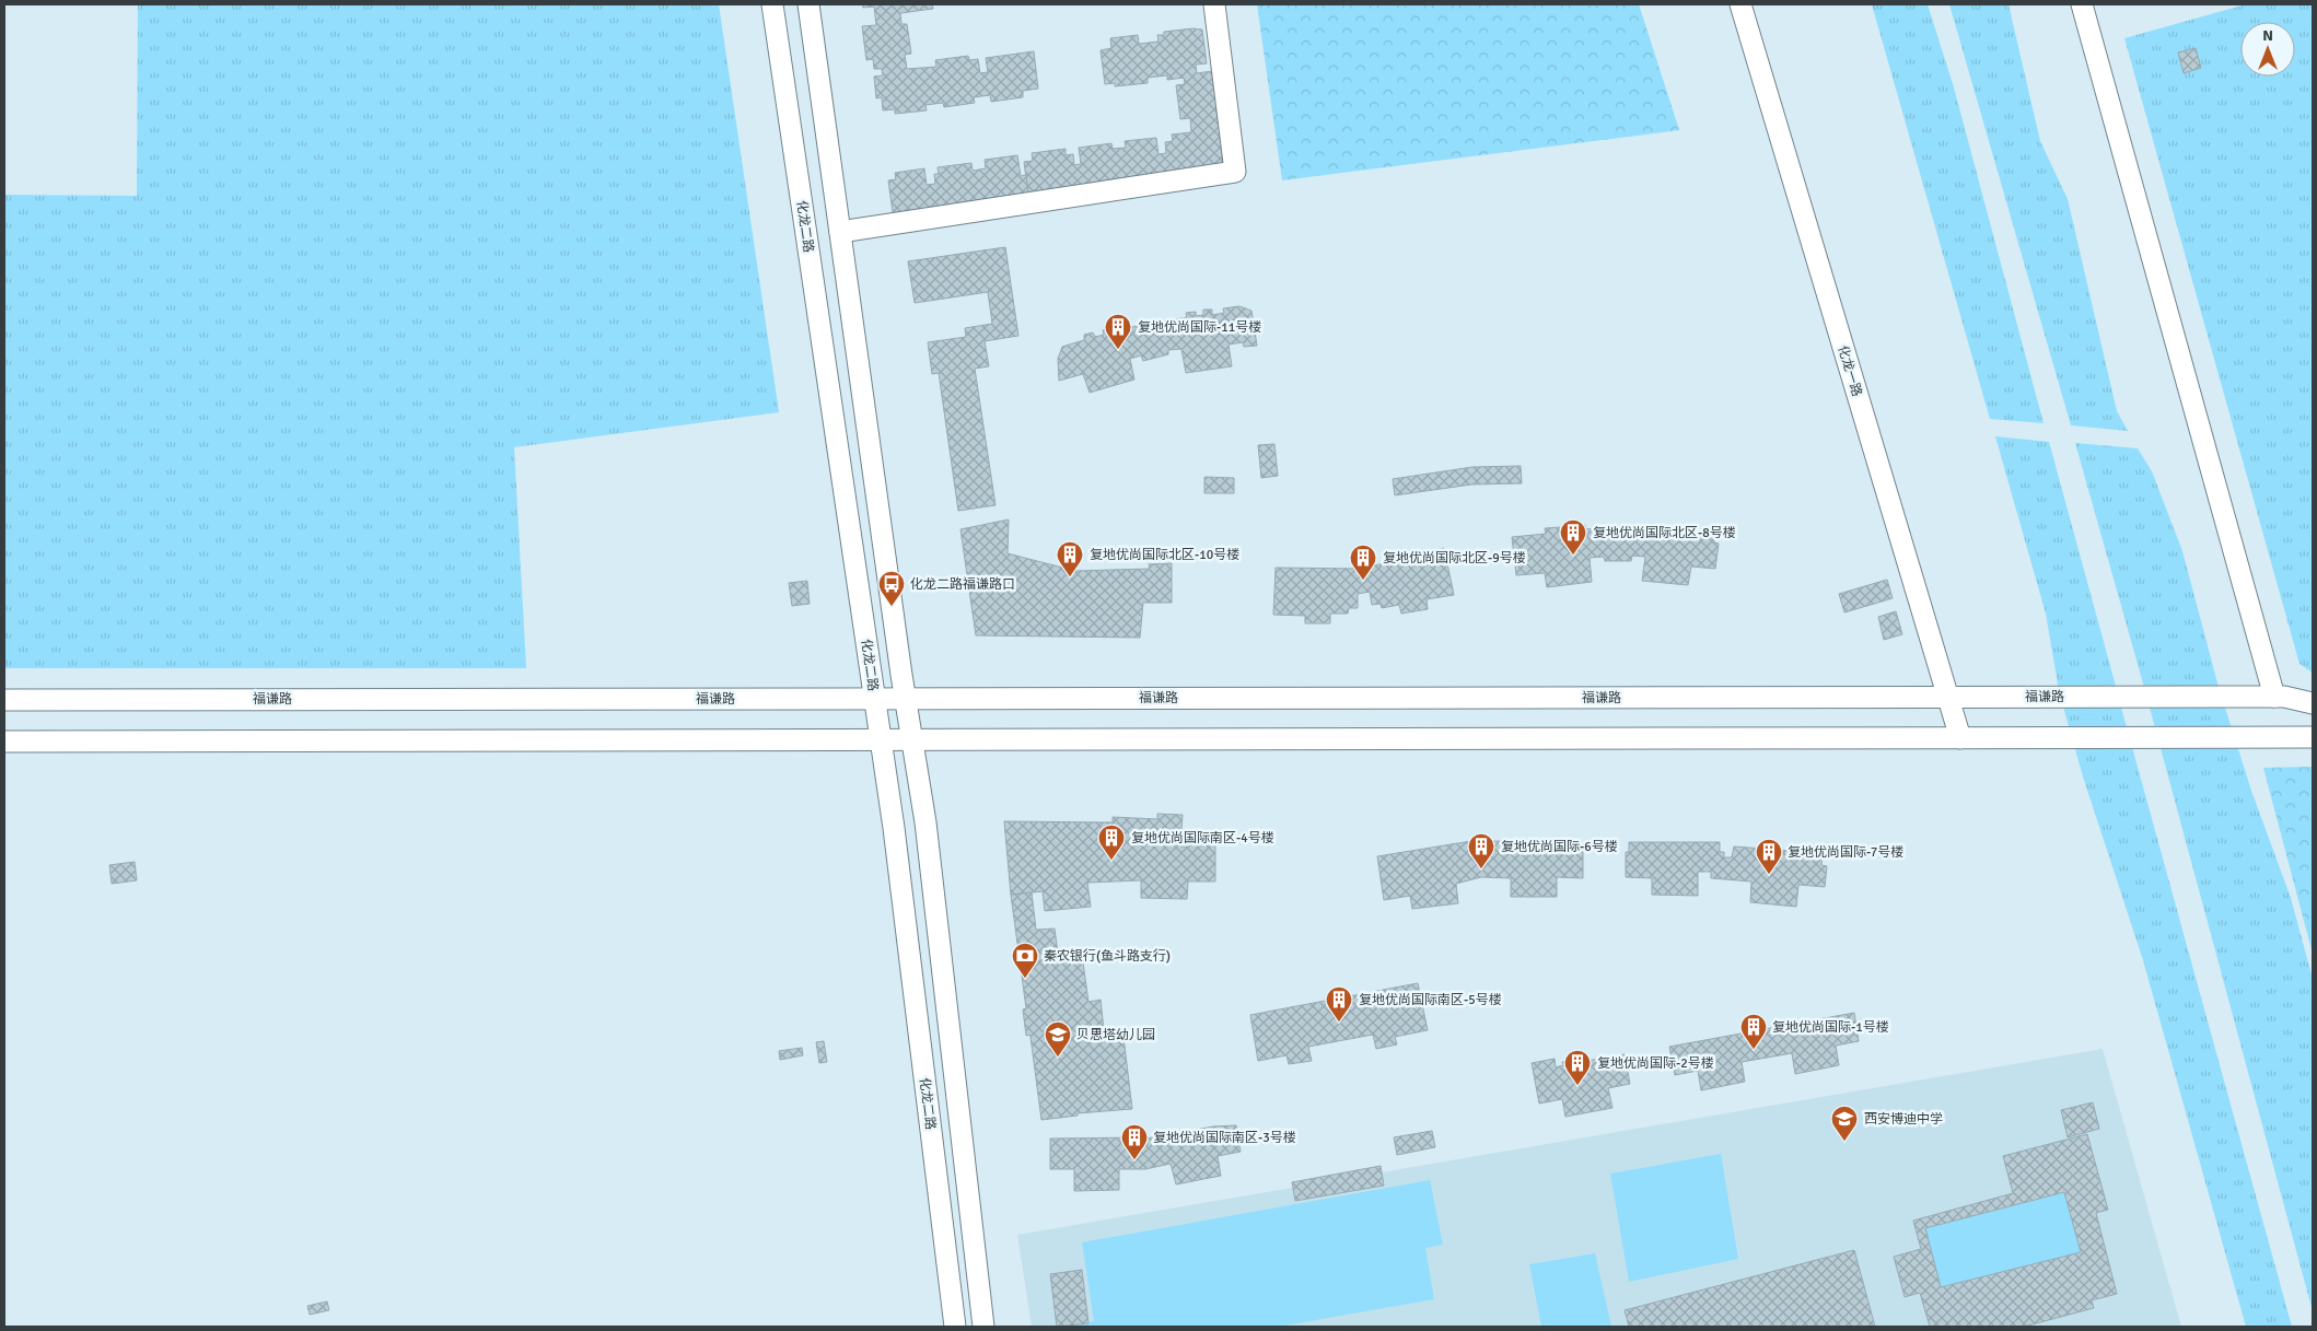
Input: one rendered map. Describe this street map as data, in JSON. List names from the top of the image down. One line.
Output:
{"streets":{"street":["化龙二路","化龙一路","福谦路"]},"crossings":[["化龙二路","福谦路"],["化龙一路","福谦路"]],"places":{"building":["复地优尚国际-11号楼","复地优尚国际北区-8号楼","复地优尚国际北区-10号楼","复地优尚国际北区-9号楼","复地优尚国际南区-4号楼","复地优尚国际-6号楼","复地优尚国际-7号楼","复地优尚国际南区-5号楼","复地优尚国际-1号楼","复地优尚国际-2号楼","复地优尚国际南区-3号楼"],"bus stop":["化龙二路福谦路口"],"bank":["秦农银行(鱼斗路支行)"],"school or university":["贝思塔幼儿园","西安博迪中学"]},"north":"top"}
